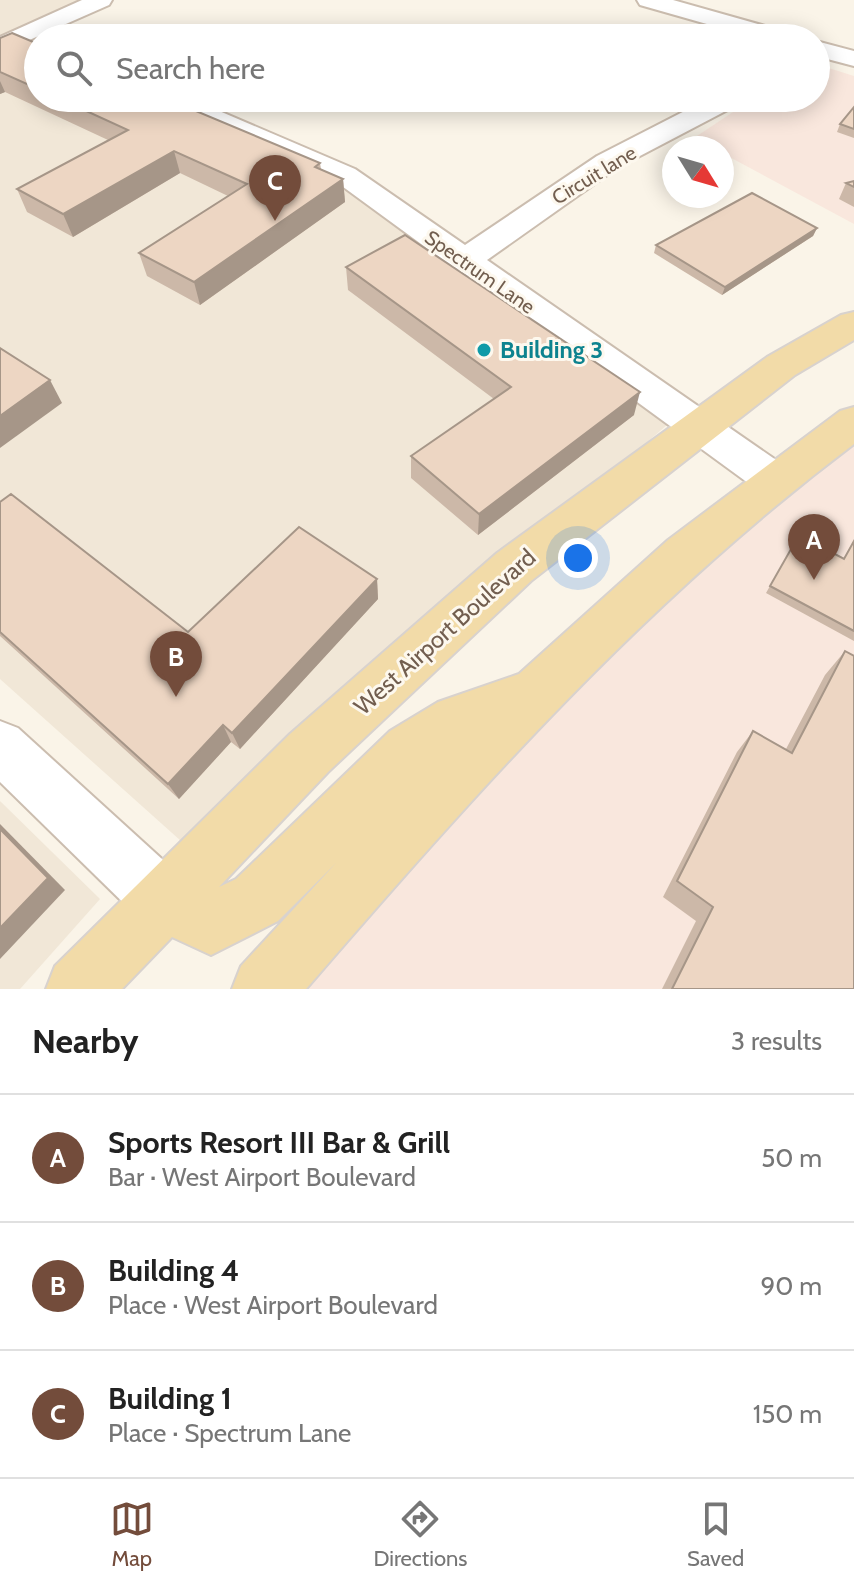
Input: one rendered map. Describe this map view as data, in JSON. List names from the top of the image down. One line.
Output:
{"streets":{"main road":["West Airport Boulevard"],"street":["Circuit lane","Spectrum Lane"]},"crossings":[["Circuit lane","Spectrum Lane"],["Spectrum Lane","West Airport Boulevard"]],"places":["Building 3"],"north":"bottom right","page":{"search":"Search here","pins":["C","A","B"],"heading":["Nearby","3 results"],"list":[{"mark":"A","name":"Sports Resort III Bar & Grill","note":"Bar · West Airport Boulevard","value":"50 m"},{"mark":"B","name":"Building 4","note":"Place · West Airport Boulevard","value":"90 m"},{"mark":"C","name":"Building 1","note":"Place · Spectrum Lane","value":"150 m"}],"nav":["Map","Directions","Saved"]}}
